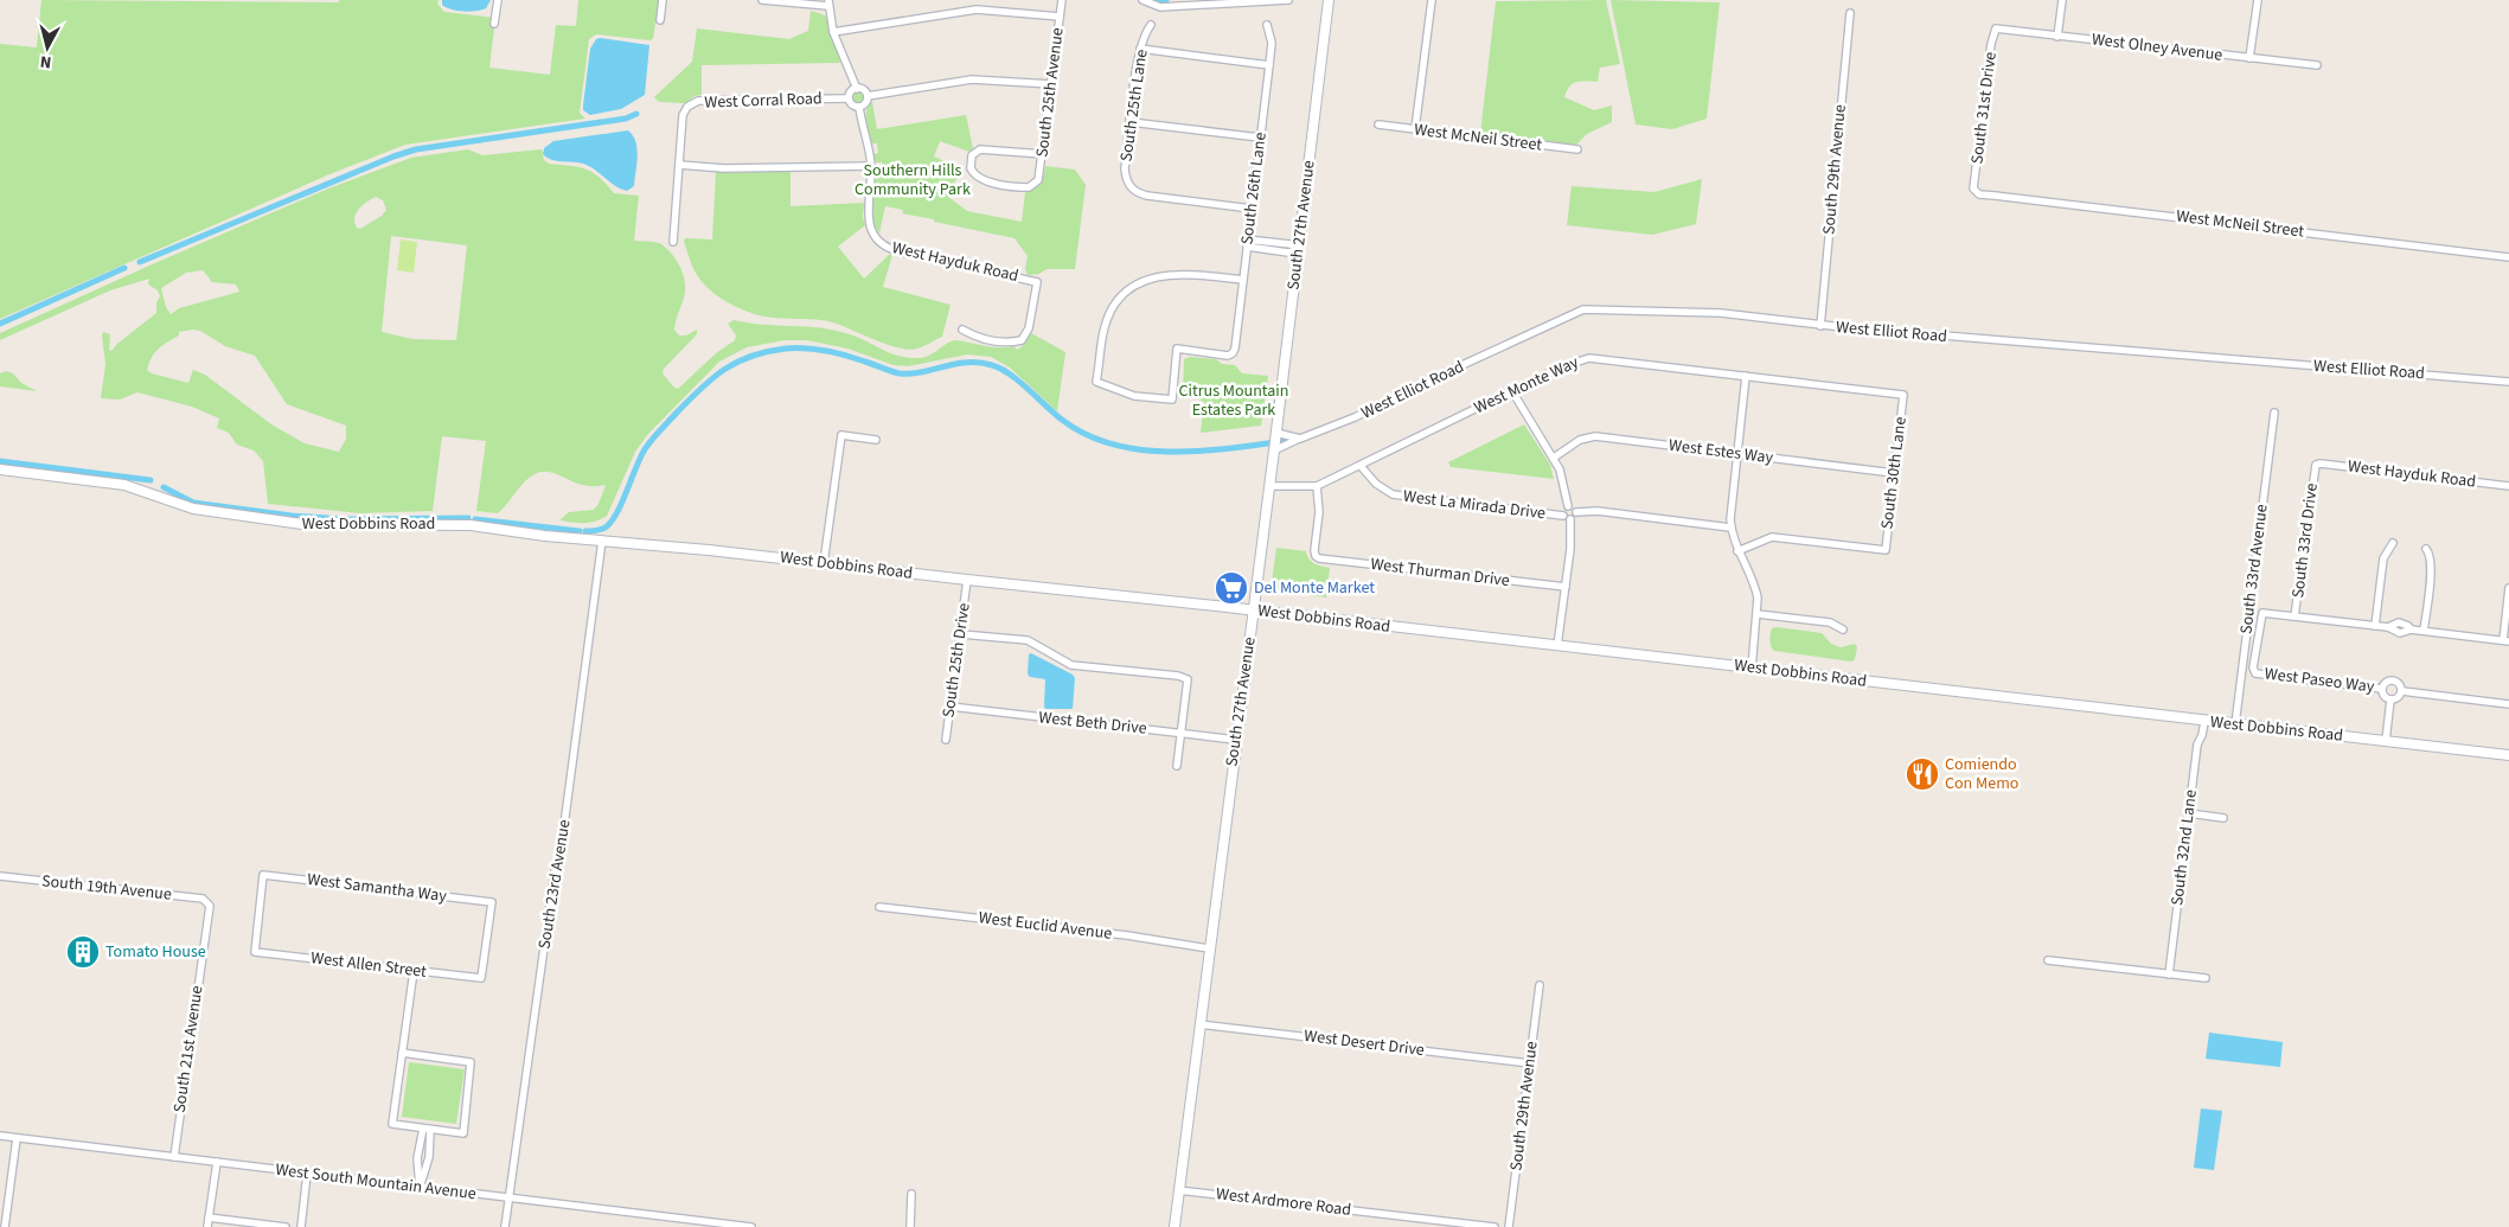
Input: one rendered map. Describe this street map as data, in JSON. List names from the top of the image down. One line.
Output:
{"streets":{"main road":["South 27th Avenue","West Dobbins Road"],"street":["West Olney Avenue","South 25th Avenue","West Corral Road","South 25th Lane","South 31st Drive","West McNeil Street","South 29th Avenue","South 26th Lane","West Hayduk Road","West Elliot Road","West Monte Way","West Estes Way","South 30th Lane","West La Mirada Drive","South 33rd Drive","South 33rd Avenue","West Thurman Drive","South 25th Drive","West Paseo Way","West Beth Drive","South 32nd Lane","South 23rd Avenue","South 19th Avenue","West Samantha Way","West Euclid Avenue","West Allen Street","West Desert Drive","South 21st Avenue","West South Mountain Avenue","West Ardmore Road"]},"crossings":[["West Olney Avenue","South 31st Drive"],["South 25th Lane","South 26th Lane"],["South 31st Drive","West McNeil Street"],["South 29th Avenue","West Elliot Road"],["South 29th Avenue","West Desert Drive"],["South 27th Avenue","West Elliot Road"],["South 27th Avenue","West Monte Way"],["South 27th Avenue","West Dobbins Road"],["South 27th Avenue","West Beth Drive"],["South 27th Avenue","West Euclid Avenue"],["South 27th Avenue","West Desert Drive"],["South 27th Avenue","West Ardmore Road"],["West Hayduk Road","South 33rd Drive"],["West Monte Way","South 30th Lane"],["West Monte Way","West La Mirada Drive"],["West Monte Way","West Thurman Drive"],["West Estes Way","South 30th Lane"],["West Dobbins Road","South 33rd Avenue"],["West Dobbins Road","South 25th Drive"],["West Dobbins Road","South 32nd Lane"],["West Dobbins Road","South 23rd Avenue"],["South 33rd Drive","West Paseo Way"],["South 25th Drive","West Beth Drive"],["South 23rd Avenue","West South Mountain Avenue"],["South 19th Avenue","South 21st Avenue"],["West Samantha Way","West Allen Street"],["South 21st Avenue","West South Mountain Avenue"]],"parks":["Southern Hills Community Park","Citrus Mountain Estates Park"],"places":{"supermarket":["Del Monte Market"],"restaurant":["Comiendo Con Memo"],"building":["Tomato House"]},"north":"bottom"}
